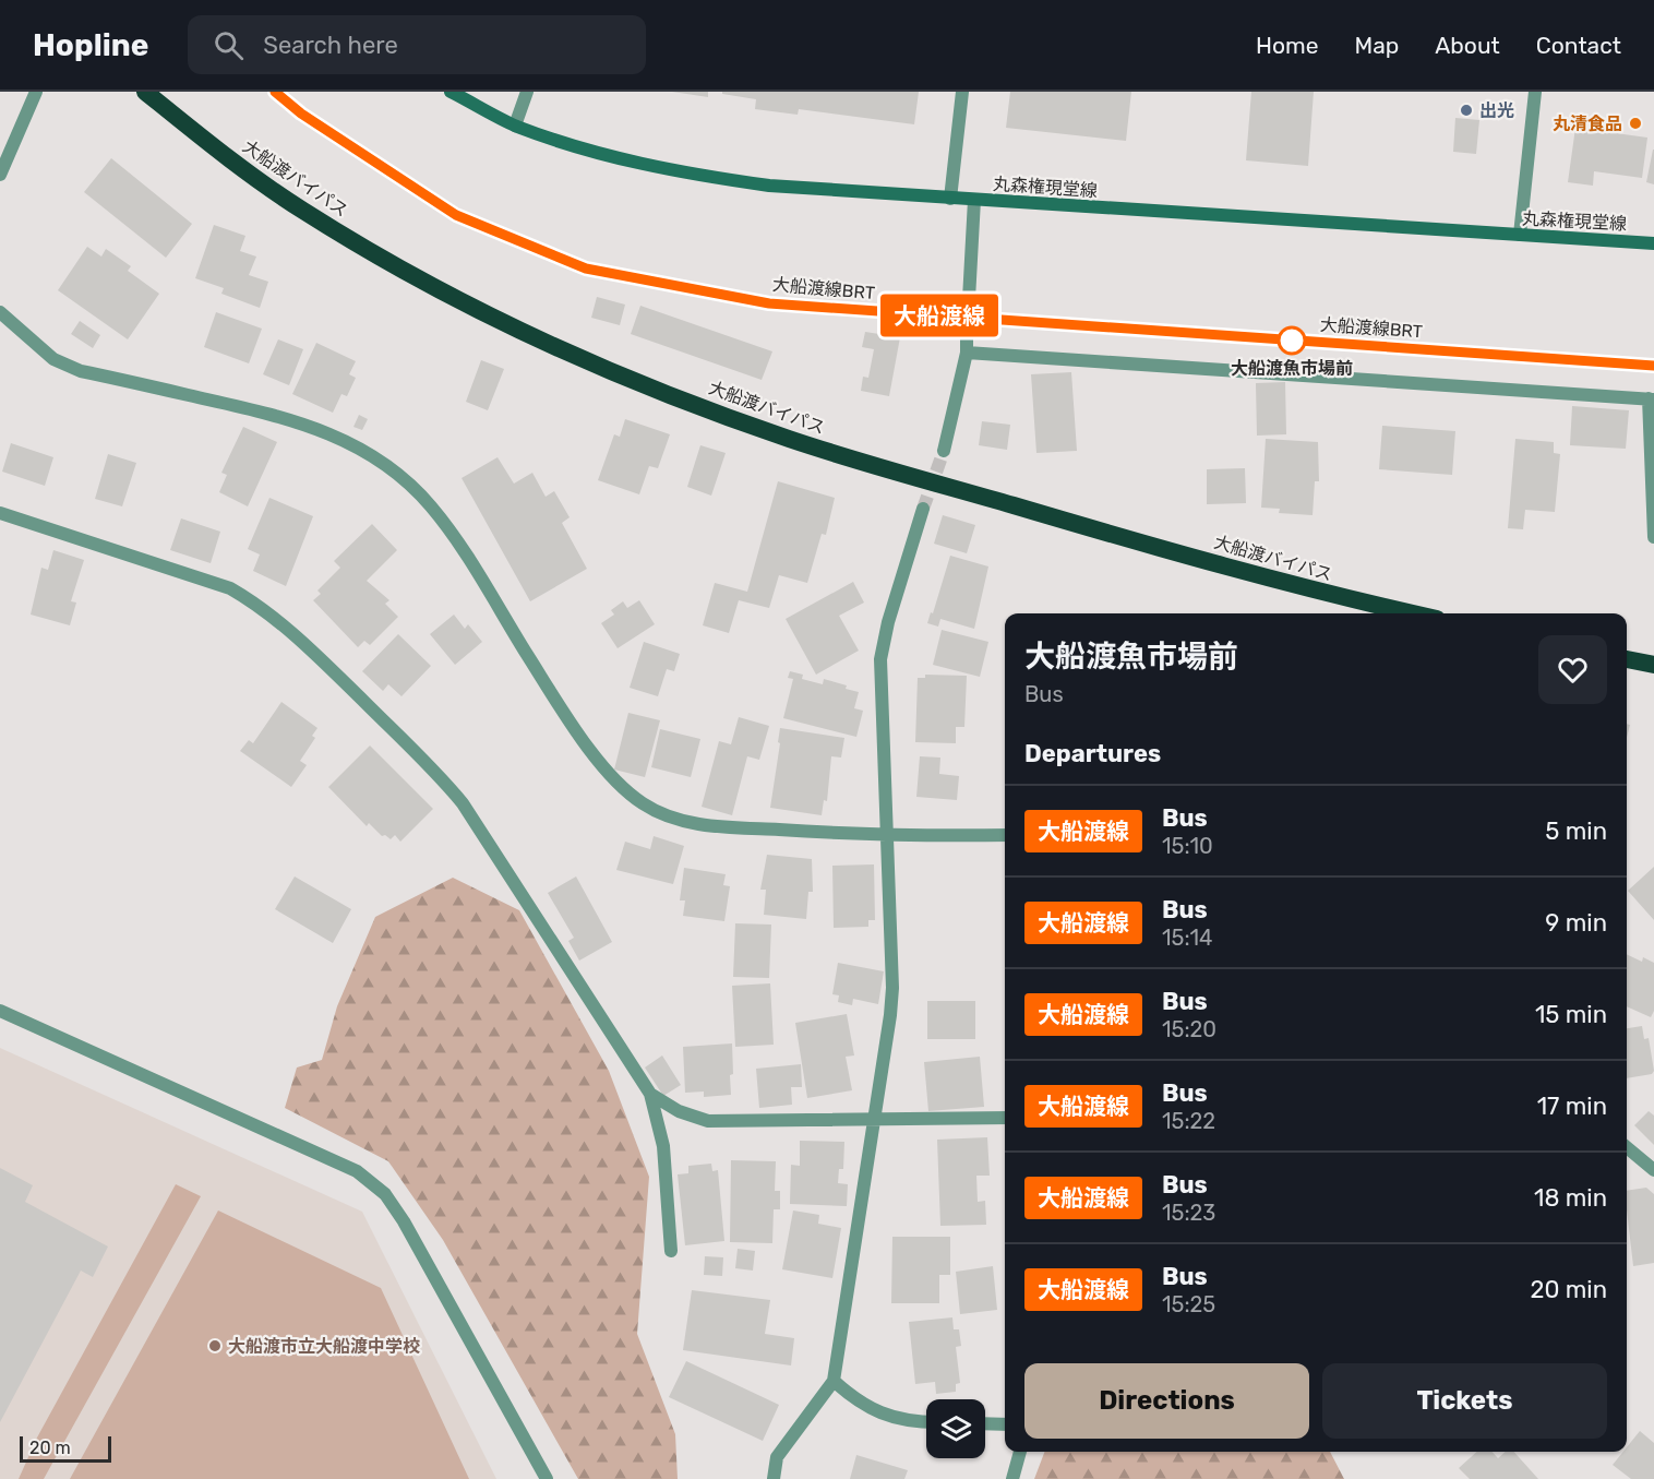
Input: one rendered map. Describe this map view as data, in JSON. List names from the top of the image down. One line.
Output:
{"streets":{"highway":["大船渡バイパス"],"main road":["丸森権現堂線"],"street":["大船渡線BRT"]},"places":["出光","丸清食品","大船渡魚市場前","大船渡市立大船渡中学校"],"lines":["bus line 大船渡線"],"scale_bar":"20 m","page":{"header":"Hopline","search":"Search here","nav":["Home","Map","About","Contact"],"on_map":"大船渡線","heading":[["大船渡魚市場前","Bus"],"Departures"],"list":[{"mark":"大船渡線","name":"Bus","note":"15:10","value":"5 min"},{"mark":"大船渡線","name":"Bus","note":"15:14","value":"9 min"},{"mark":"大船渡線","name":"Bus","note":"15:20","value":"15 min"},{"mark":"大船渡線","name":"Bus","note":"15:22","value":"17 min"},{"mark":"大船渡線","name":"Bus","note":"15:23","value":"18 min"},{"mark":"大船渡線","name":"Bus","note":"15:25","value":"20 min"}],"buttons":["Directions","Tickets"],"scale":"20 m"}}
